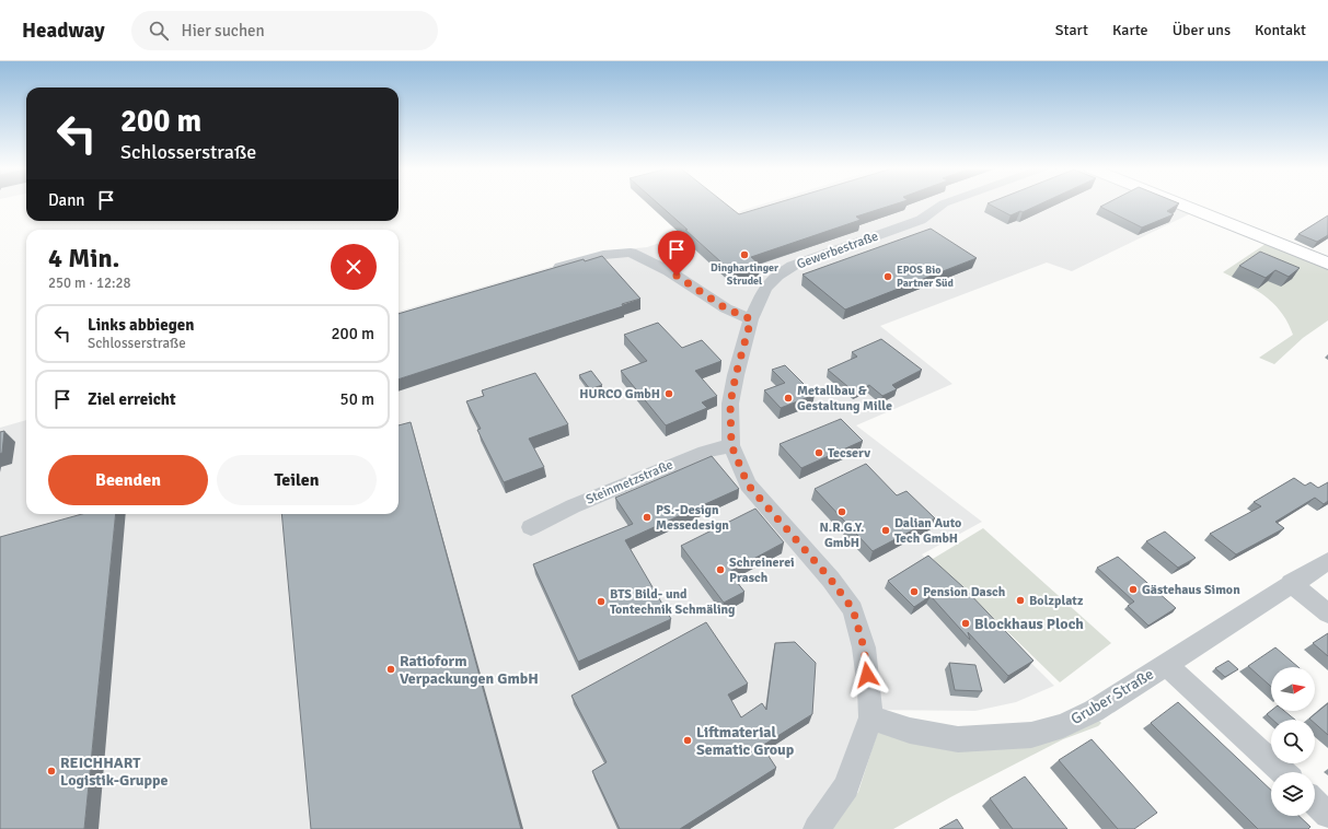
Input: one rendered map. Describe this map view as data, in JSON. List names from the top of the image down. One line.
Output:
{"streets":{"street":["Gewerbestraße","Steinmetzstraße","Gruber Straße"]},"crossings":[["Gewerbestraße","Steinmetzstraße"],["Gewerbestraße","Gruber Straße"]],"places":["Dinghartinger Strudel","EPOS Bio Partner Süd","HURCO GmbH","Metallbau & Gestaltung Mille","Tecserv","N.R.G.Y. GmbH","PS.-Design Messedesign","Dalian Auto Tech GmbH","Schreinerei Prasch","Gästehaus Simon","Pension Dasch","Bolzplatz","BTS Bild- und Tontechnik Schmäling","Blockhaus Ploch","Ratioform Verpackungen GmbH","Liftmaterial Sematic Group","REICHHART Logistik-Gruppe"],"north":"right","page":{"header":"Headway","search":"Hier suchen","nav":["Start","Karte","Über uns","Kontakt"],"turn":["200 m","Schlosserstraße"],"then":"Dann","heading":["4 Min.","250 m · 12:28"],"list":[{"name":"Links abbiegen","note":"Schlosserstraße","value":"200 m"},{"name":"Ziel erreicht","value":"50 m"}],"buttons":["Beenden","Teilen"]}}
